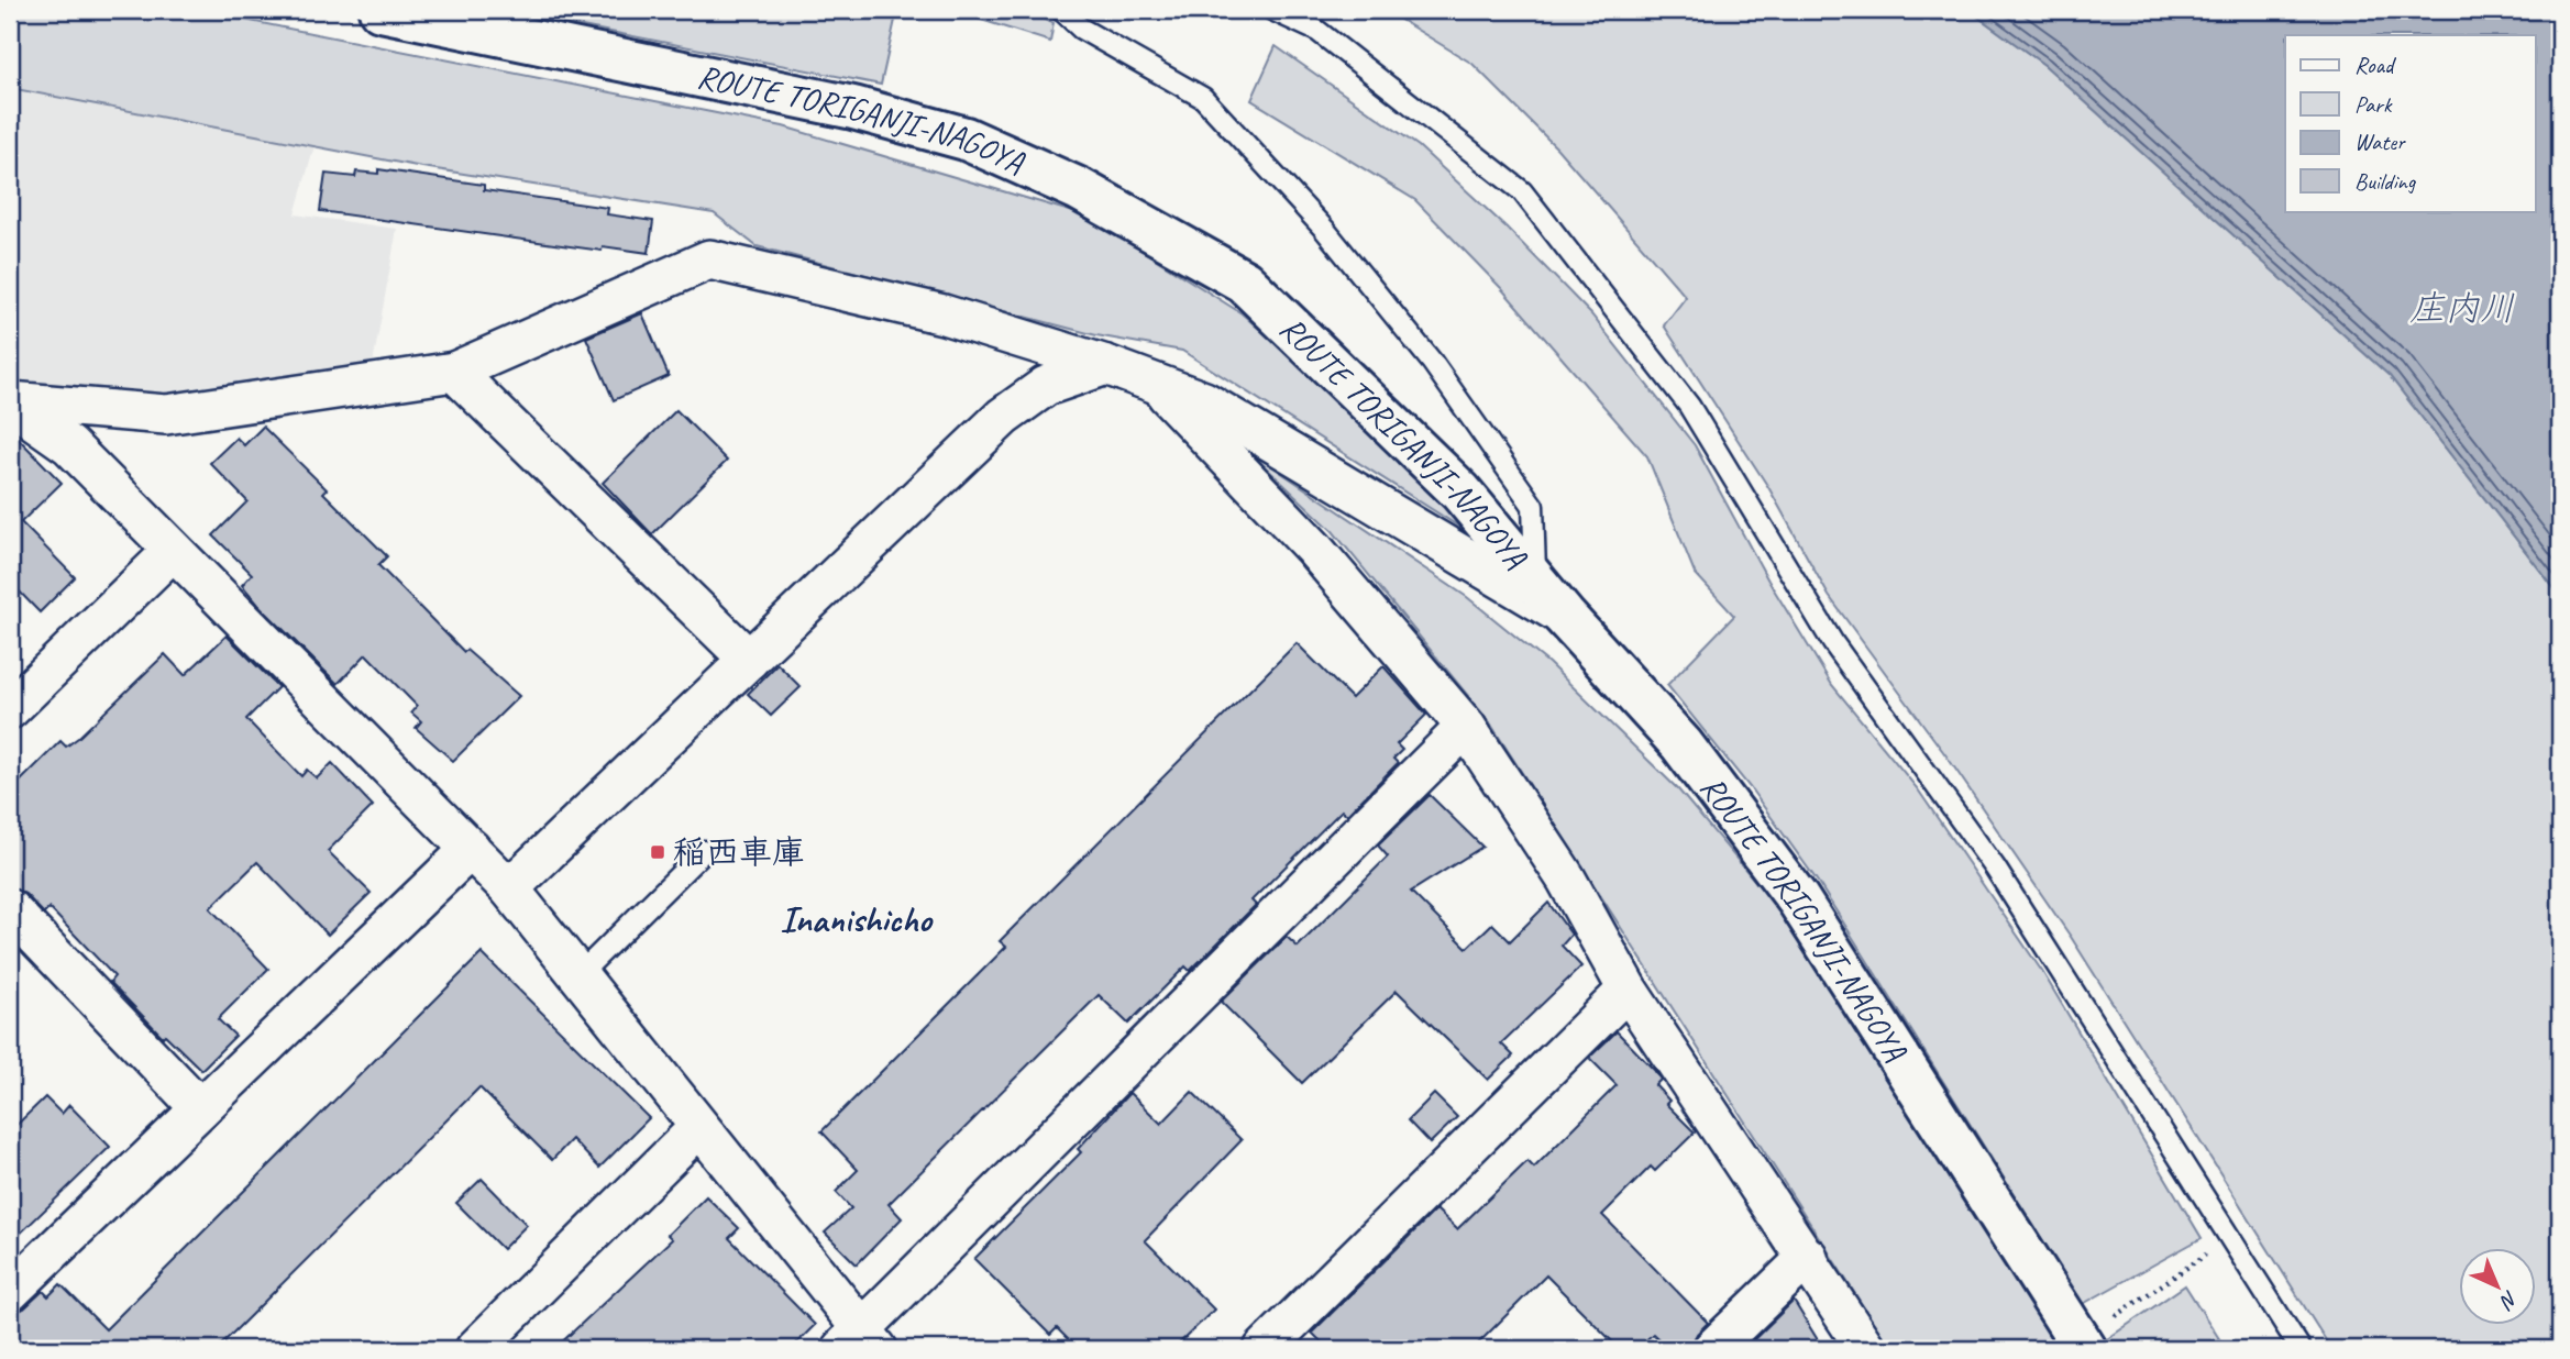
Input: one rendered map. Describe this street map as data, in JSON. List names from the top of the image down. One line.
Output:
{"streets":{"main road":["ROUTE TORIGANJI-NAGOYA"]},"districts":["Inanishicho"],"water":["庄内川"],"places":{"transit":["稲西車庫"]},"legend":["Road","Park","Water","Building"],"north":"bottom right"}
